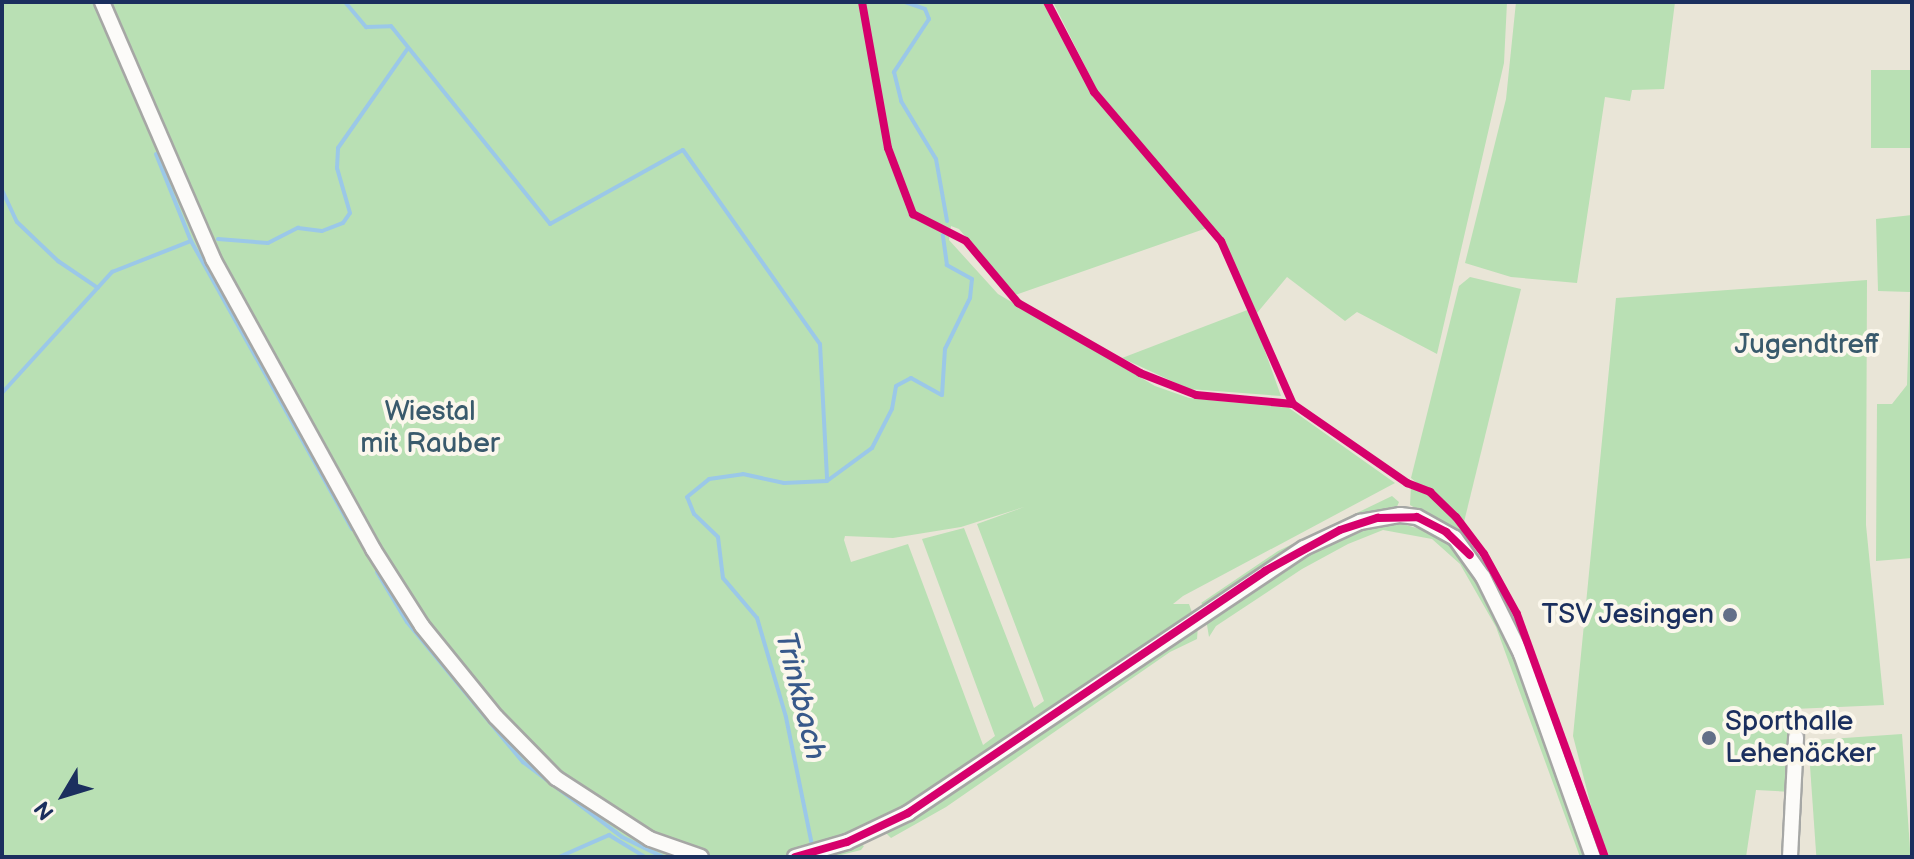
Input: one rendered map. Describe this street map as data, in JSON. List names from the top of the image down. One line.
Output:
{"water":["Trinkbach"],"parks":["Jugendtreff","Wiestal mit Rauber"],"places":["TSV Jesingen","Sporthalle Lehenäcker"],"north":"bottom left"}
